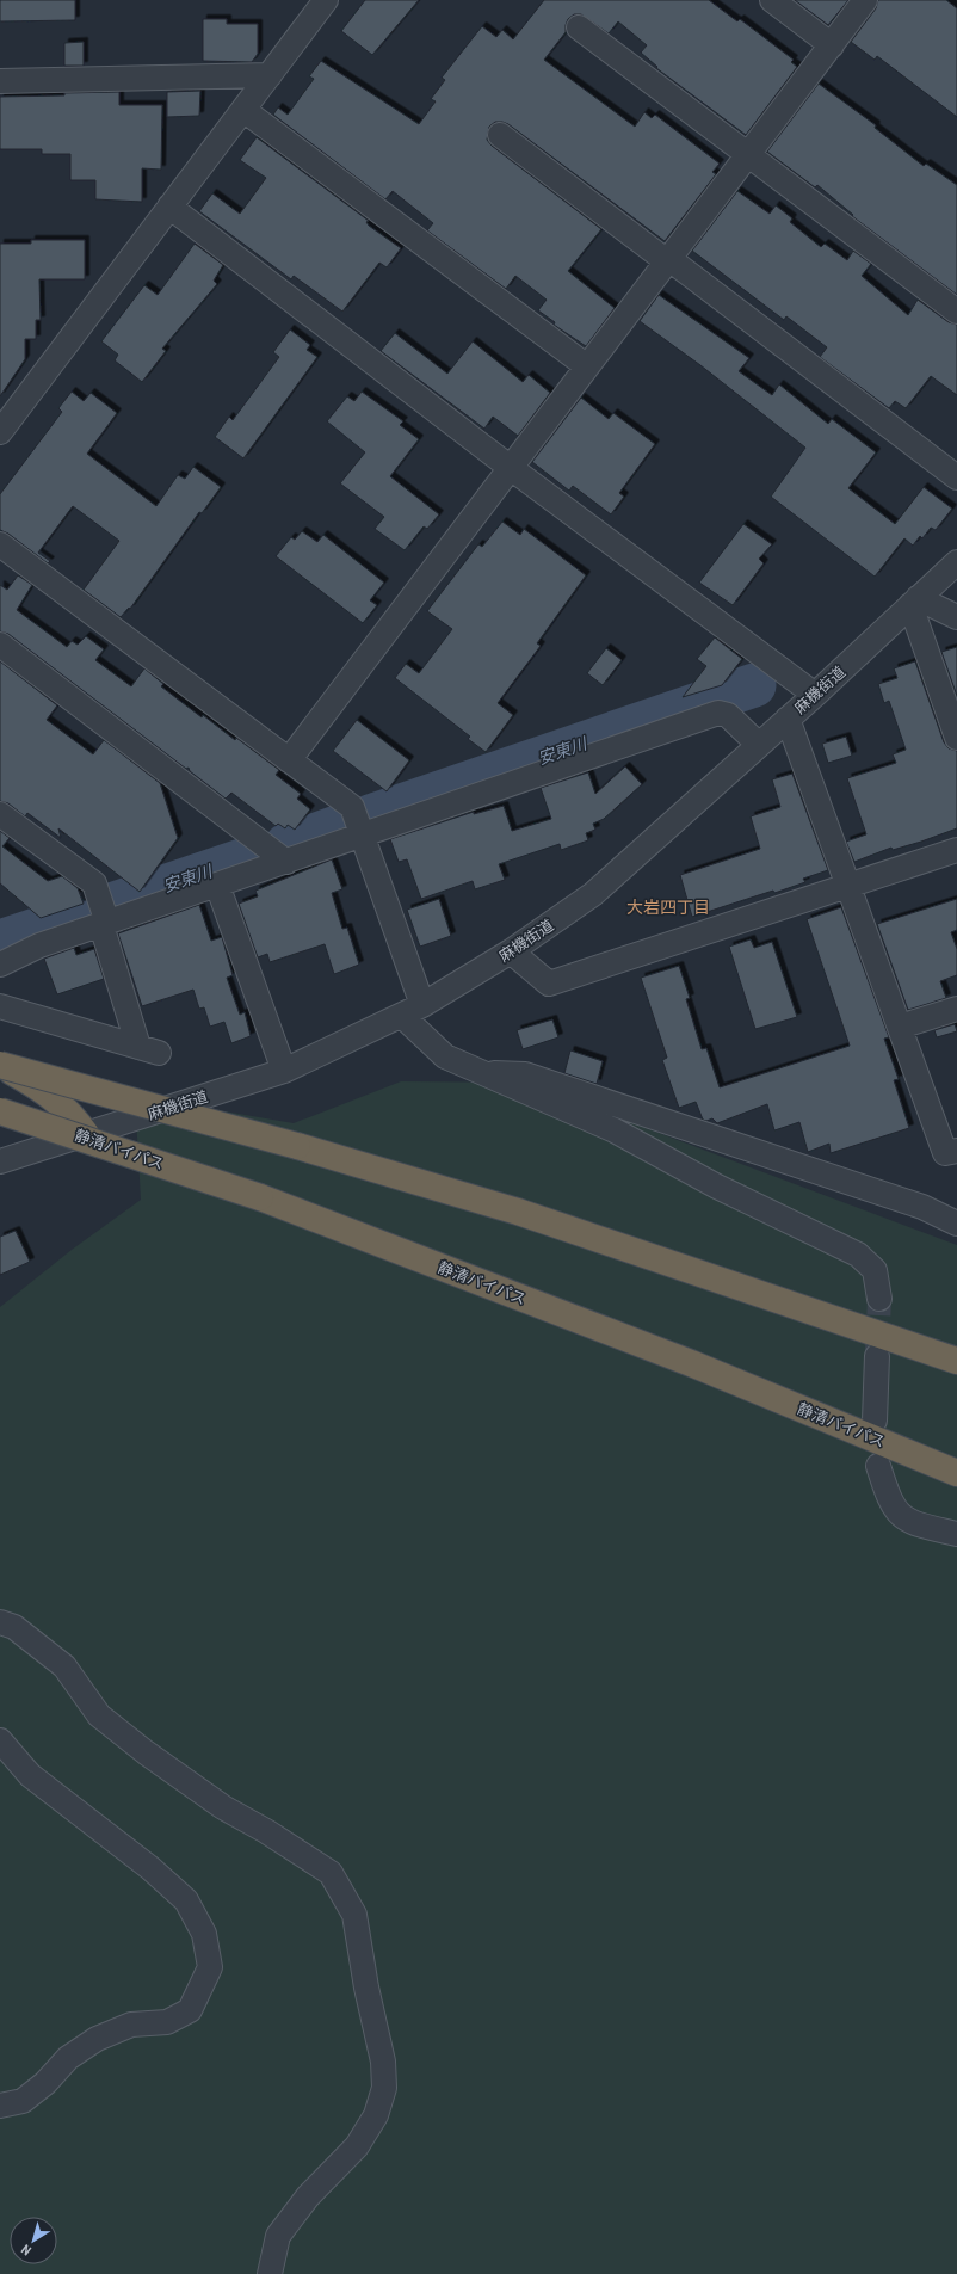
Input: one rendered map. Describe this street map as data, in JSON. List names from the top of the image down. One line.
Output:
{"streets":{"highway":["静清バイパス"],"street":["麻機街道"]},"districts":["大岩四丁目"],"water":["安東川"],"north":"bottom left"}
